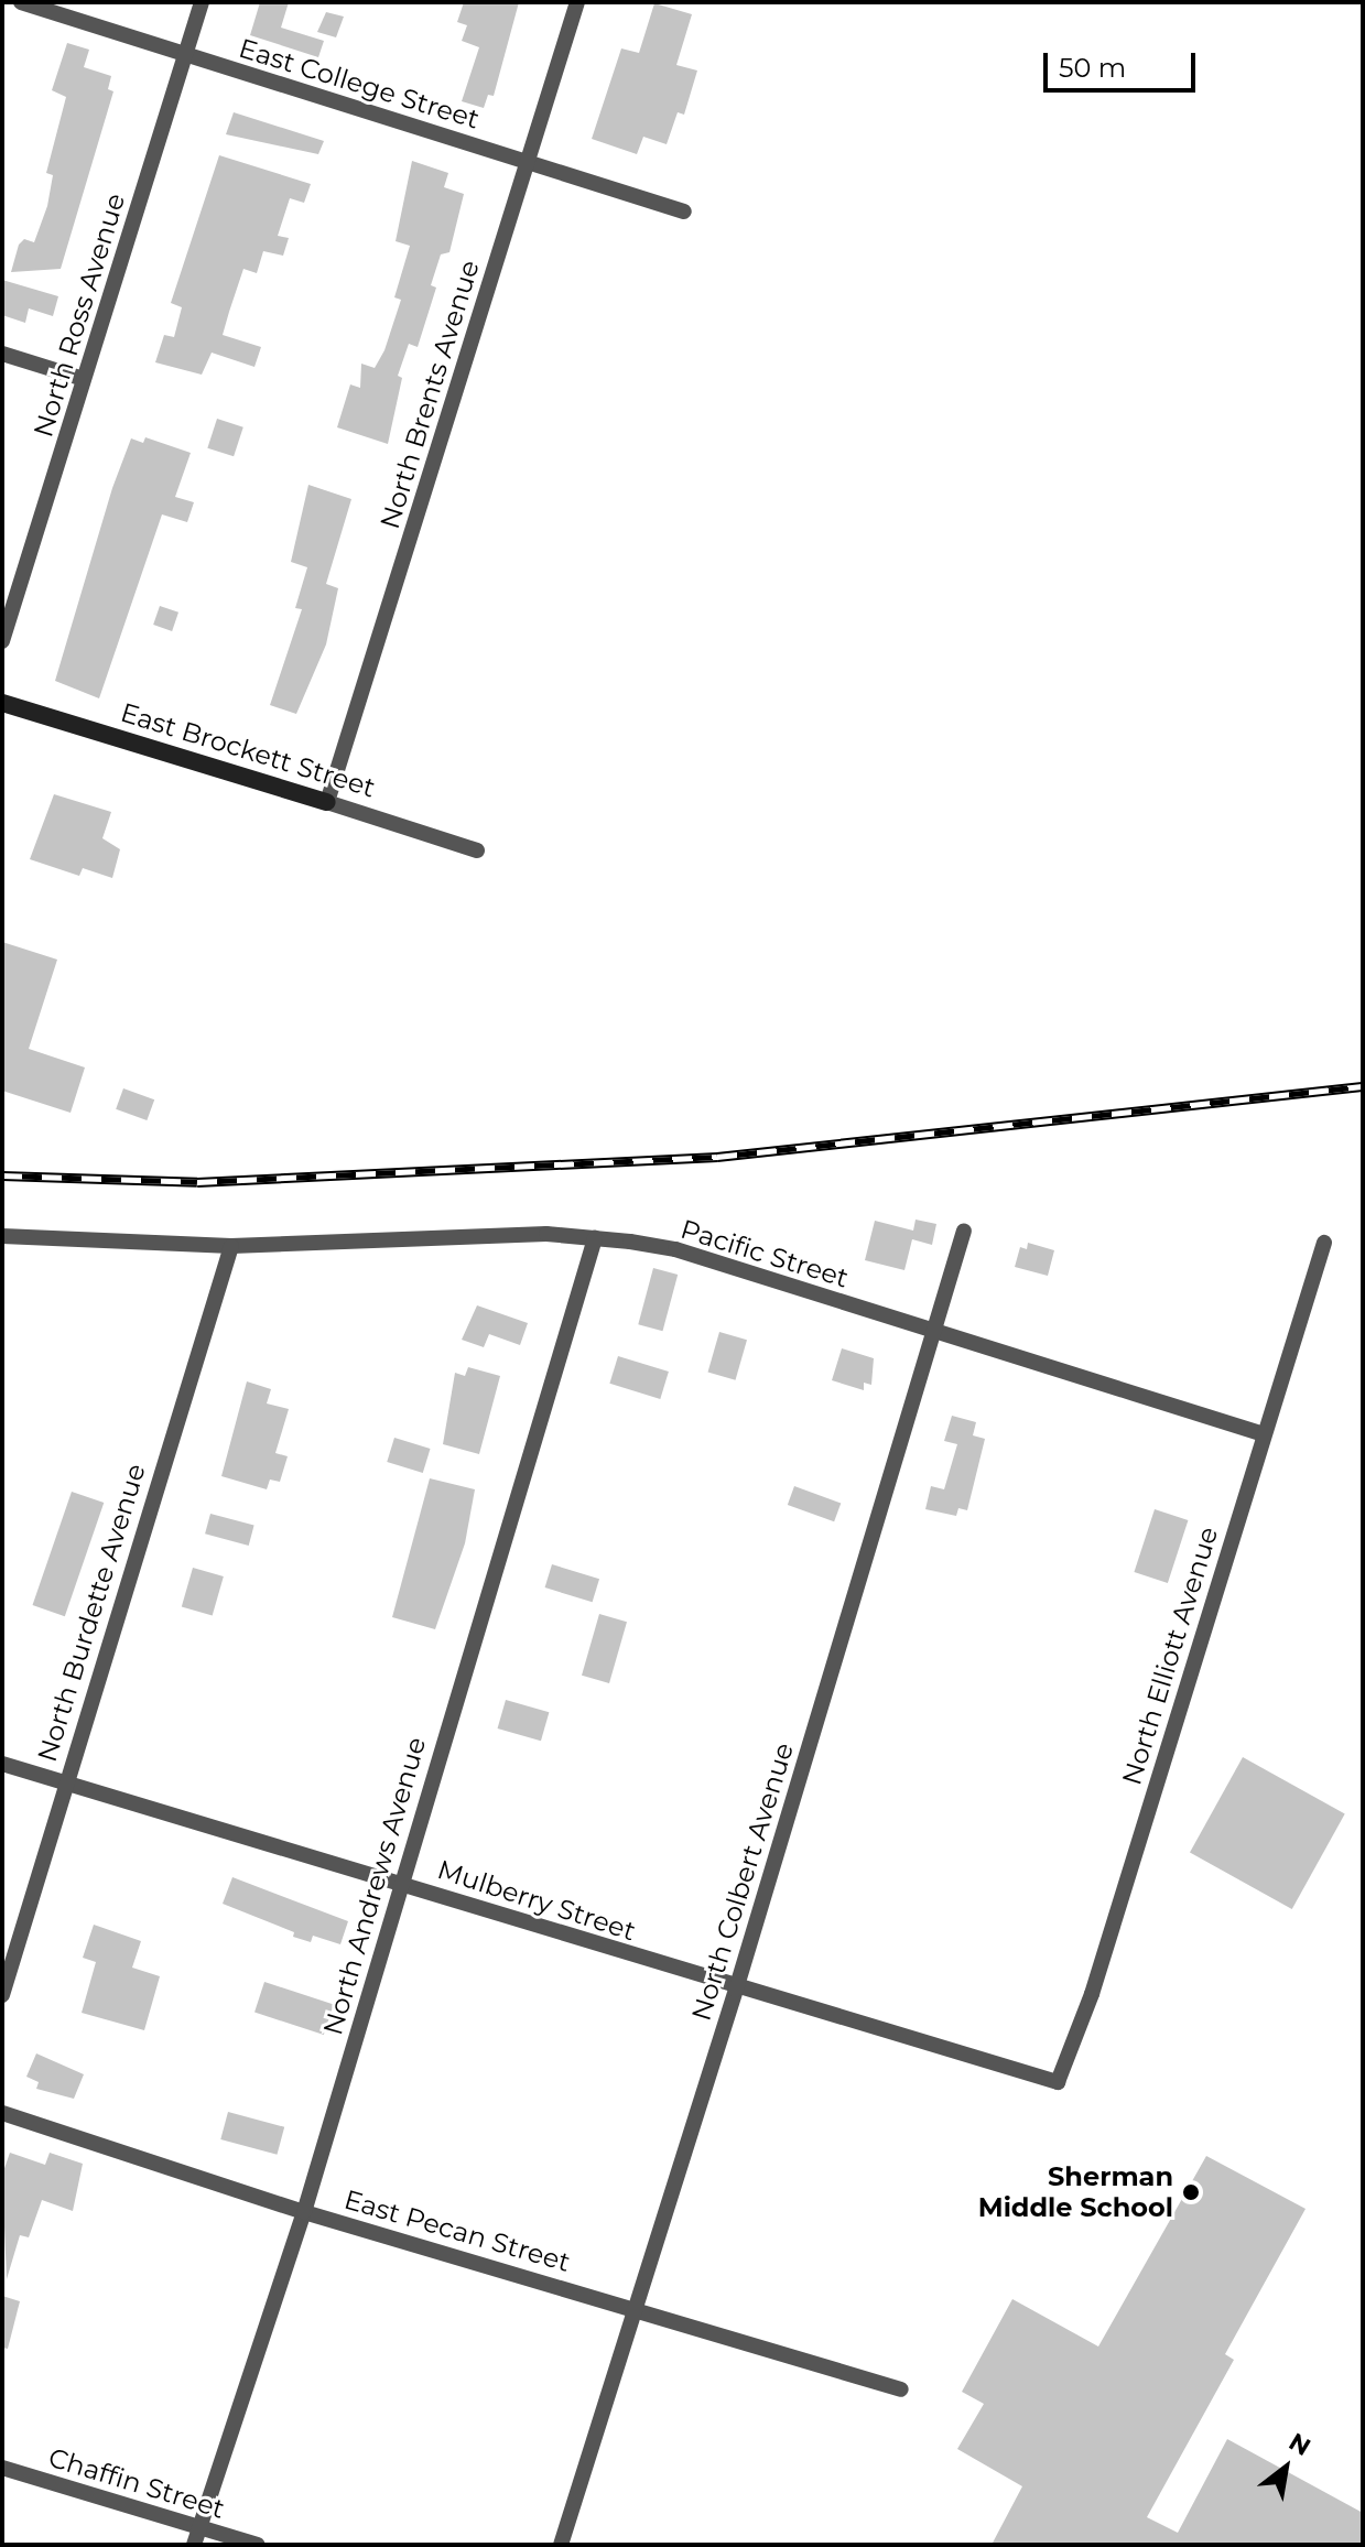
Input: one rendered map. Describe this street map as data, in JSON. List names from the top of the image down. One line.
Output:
{"streets":{"street":["East College Street","North Ross Avenue","North Brents Avenue","East Brockett Street","Pacific Street","North Burdette Avenue","North Elliott Avenue","North Colbert Avenue","North Andrews Avenue","Mulberry Street","East Pecan Street","Chaffin Street"]},"crossings":[["East College Street","North Ross Avenue"],["East College Street","North Brents Avenue"],["North Brents Avenue","East Brockett Street"],["Pacific Street","North Burdette Avenue"],["Pacific Street","North Elliott Avenue"],["Pacific Street","North Colbert Avenue"],["Pacific Street","North Andrews Avenue"],["North Burdette Avenue","Mulberry Street"],["North Elliott Avenue","Mulberry Street"],["North Colbert Avenue","Mulberry Street"],["North Colbert Avenue","East Pecan Street"],["North Andrews Avenue","Mulberry Street"],["North Andrews Avenue","East Pecan Street"],["North Andrews Avenue","Chaffin Street"]],"places":["Sherman Middle School"],"scale_bar":"50 m","north":"top right"}
